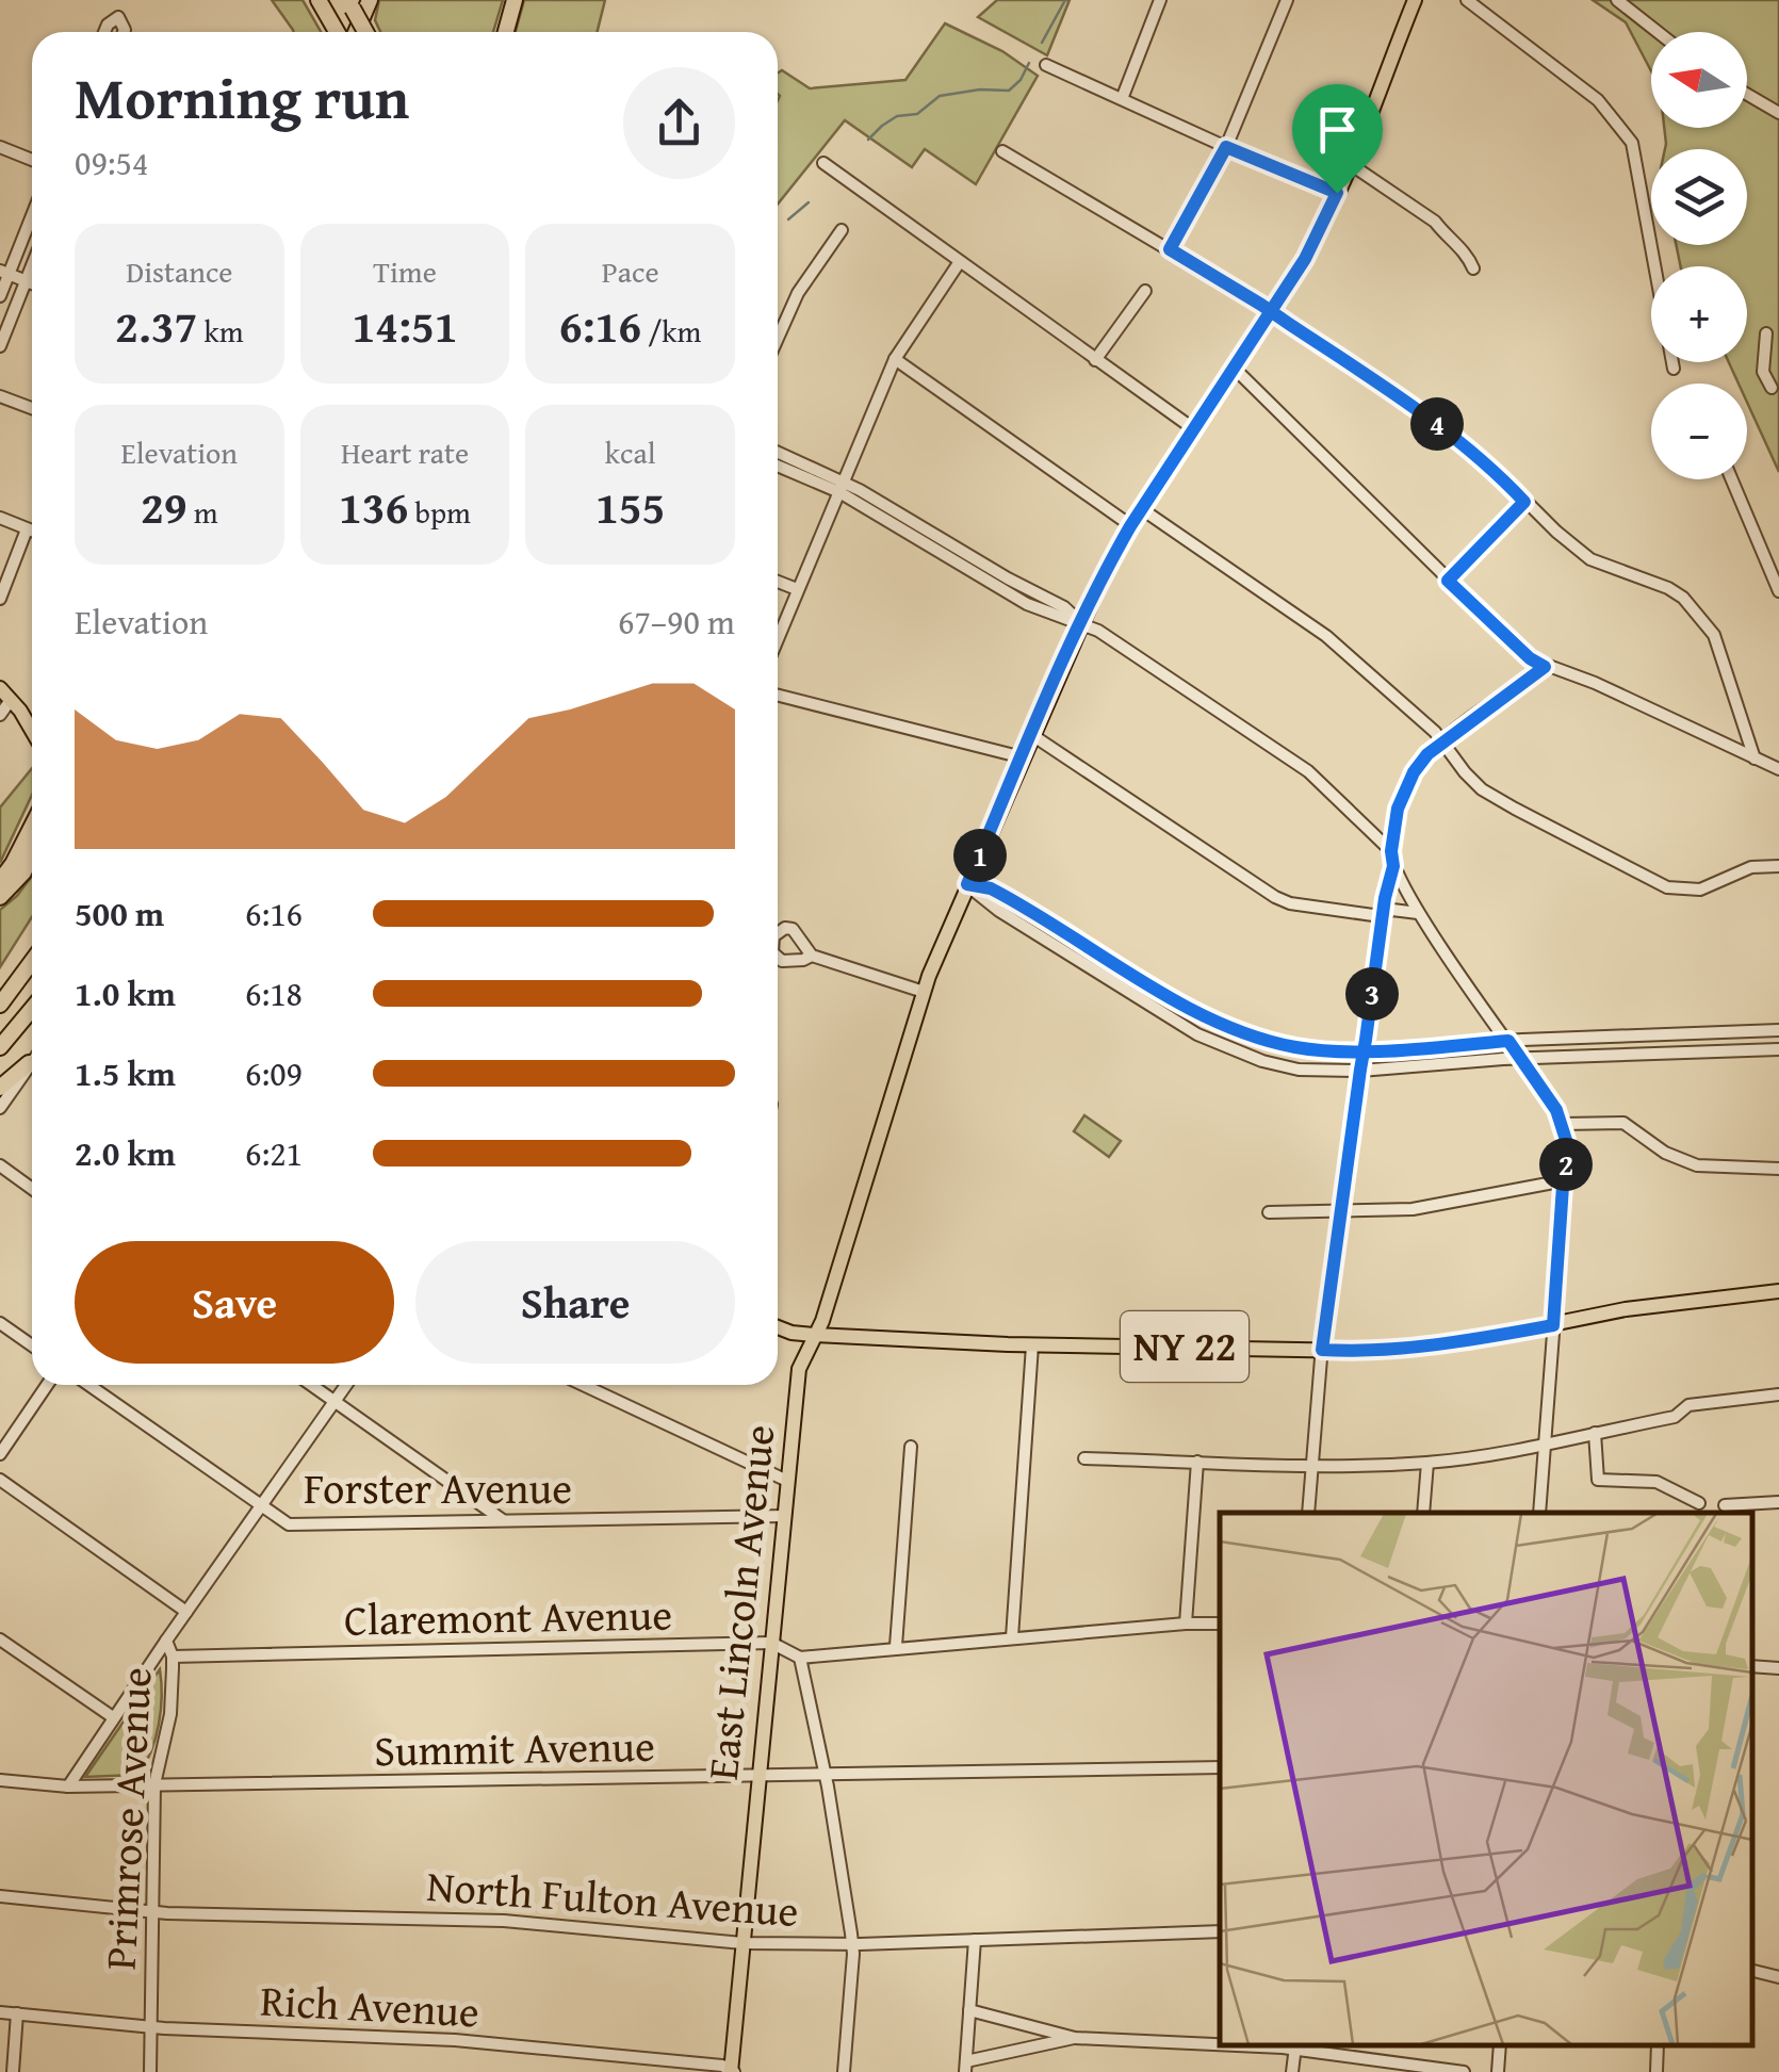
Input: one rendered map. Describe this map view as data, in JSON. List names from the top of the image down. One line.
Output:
{"streets":{"main road":["NY 22","East Lincoln Avenue"],"street":["Forster Avenue","Claremont Avenue","Summit Avenue","Primrose Avenue","North Fulton Avenue","Rich Avenue"]},"crossings":[["NY 22","East Lincoln Avenue"],["Forster Avenue","East Lincoln Avenue"],["Forster Avenue","Primrose Avenue"],["East Lincoln Avenue","Claremont Avenue"],["East Lincoln Avenue","Summit Avenue"],["East Lincoln Avenue","North Fulton Avenue"],["East Lincoln Avenue","Rich Avenue"],["Claremont Avenue","Primrose Avenue"],["Summit Avenue","Primrose Avenue"],["Primrose Avenue","North Fulton Avenue"],["Primrose Avenue","Rich Avenue"]],"north":"left","page":{"map_buttons":["+","−"],"heading":["Morning run","09:54"],"stats":[["Distance","2.37 km"],["Time","14:51"],["Pace","6:16 /km"],["Elevation","29 m"],["Heart rate","136 bpm"],["kcal","155"]],"pins":["4","1","3","2"],"chart":["Elevation","67–90 m"],"list":[{"name":"500 m","note":"6:16"},{"name":"1.0 km","note":"6:18"},{"name":"1.5 km","note":"6:09"},{"name":"2.0 km","note":"6:21"}],"buttons":["Save","Share"]}}
